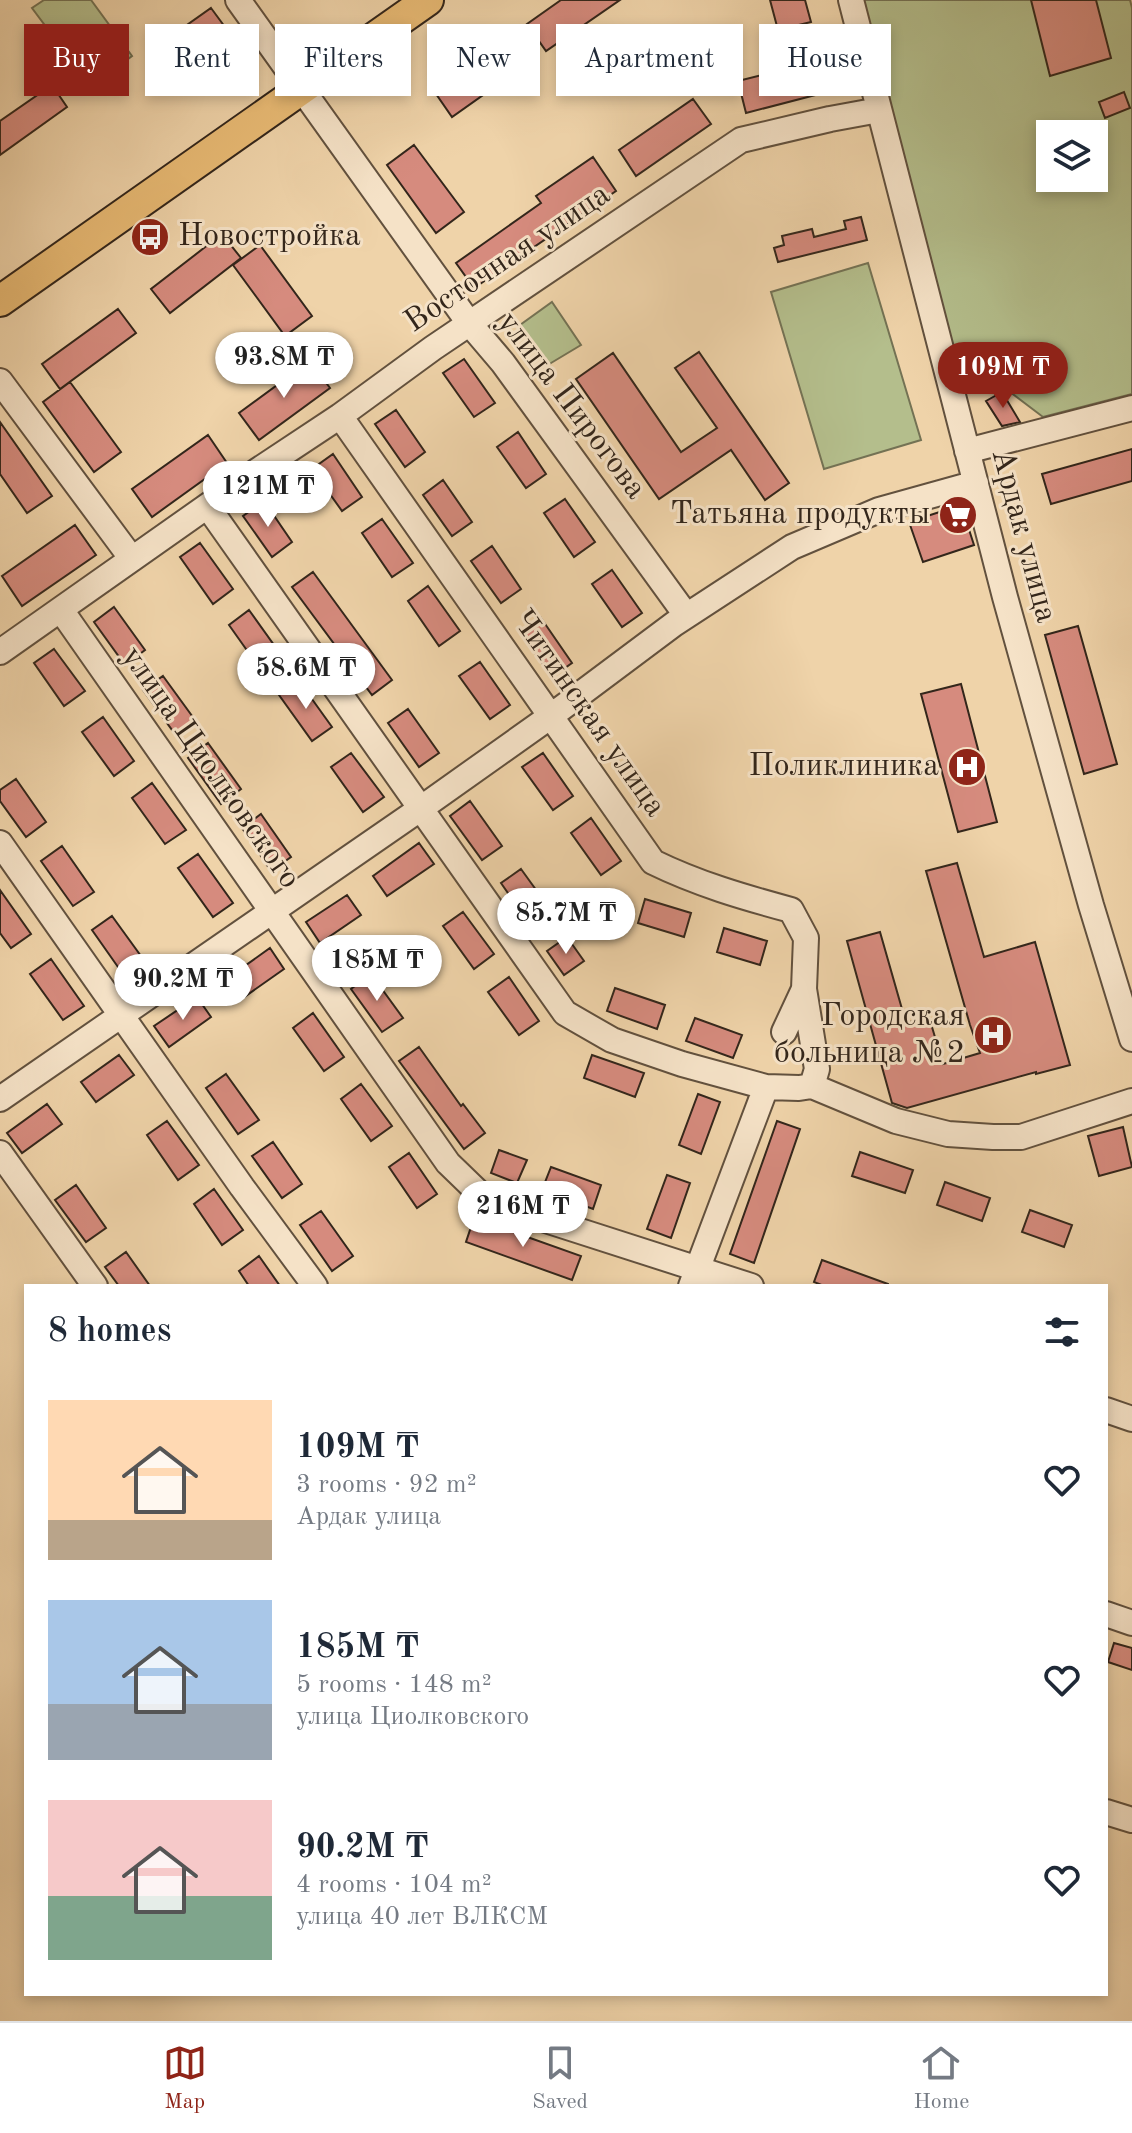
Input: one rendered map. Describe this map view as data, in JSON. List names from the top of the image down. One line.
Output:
{"streets":{"street":["Восточная улица","улица Пирогова","Ардак улица","Читинская улица","улица Циолковского"]},"crossings":[["Восточная улица","улица Пирогова"],["Восточная улица","Ардак улица"],["Восточная улица","Читинская улица"],["Восточная улица","улица Циолковского"]],"places":{"bus stop":["Новостройка"],"supermarket":["Татьяна продукты"],"hospital":["Поликлиника","Городская больница №2"]},"page":{"chip":["Buy","Rent","Filters","New","Apartment","House"],"price":["93.8M ₸","109M ₸","121M ₸","58.6M ₸","85.7M ₸","185M ₸","90.2M ₸","216M ₸"],"heading":"8 homes","list":[{"name":"109M ₸","note":"3 rooms · 92 m² · Ардак улица"},{"name":"185M ₸","note":"5 rooms · 148 m² · улица Циолковского"},{"name":"90.2M ₸","note":"4 rooms · 104 m² · улица 40 лет ВЛКСМ"}],"tabs":["Map","Saved","Home"]}}
